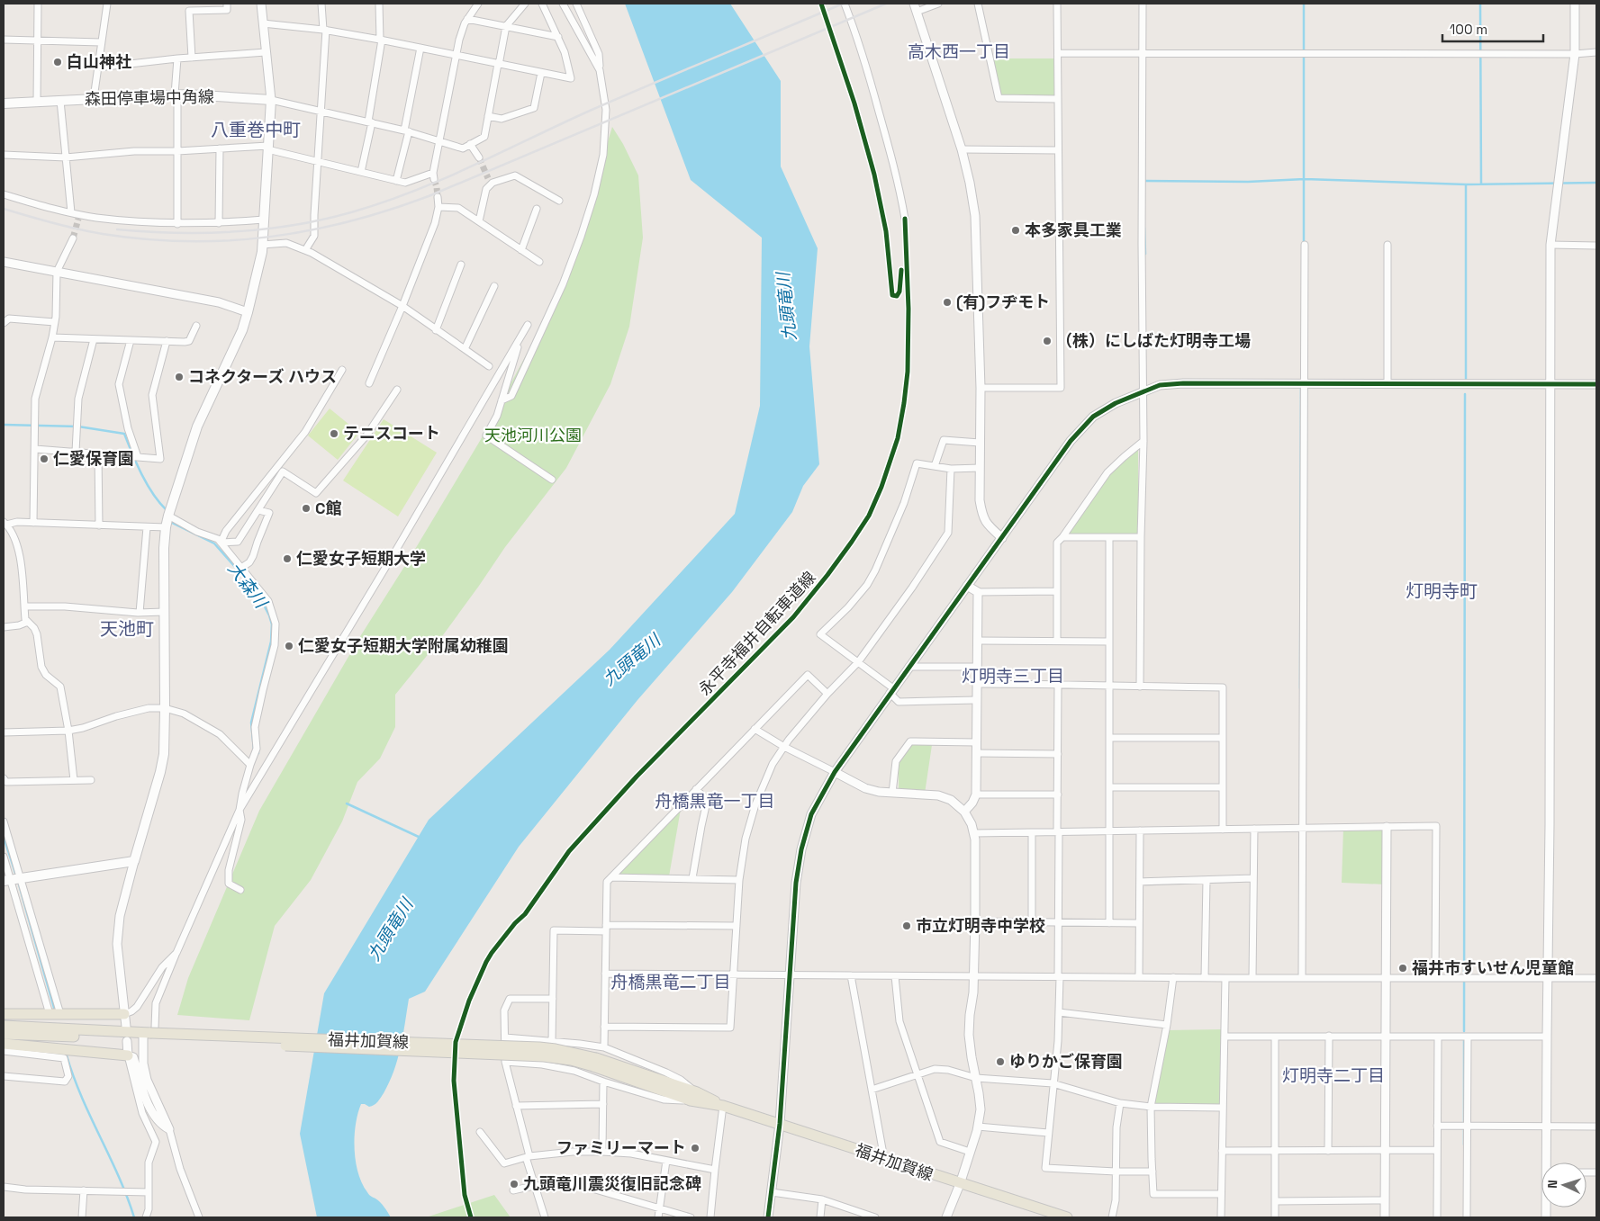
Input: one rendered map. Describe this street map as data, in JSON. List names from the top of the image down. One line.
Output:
{"streets":{"main road":["森田停車場中角線","福井加賀線"],"cycle path":["永平寺福井自転車道線"]},"districts":["高木西一丁目","八重巻中町","灯明寺町","天池町","灯明寺三丁目","舟橋黒竜一丁目","舟橋黒竜二丁目","灯明寺二丁目"],"water":["九頭竜川","大森川"],"parks":["天池河川公園"],"places":["白山神社","本多家具工業","(有)フヂモト","（株）にしばた灯明寺工場","コネクターズ ハウス","テニスコート","仁愛保育園","C館","仁愛女子短期大学","仁愛女子短期大学附属幼稚園","市立灯明寺中学校","福井市すいせん児童館","ゆりかご保育園","ファミリーマート","九頭竜川震災復旧記念碑"],"scale_bar":"100 m","north":"left"}
